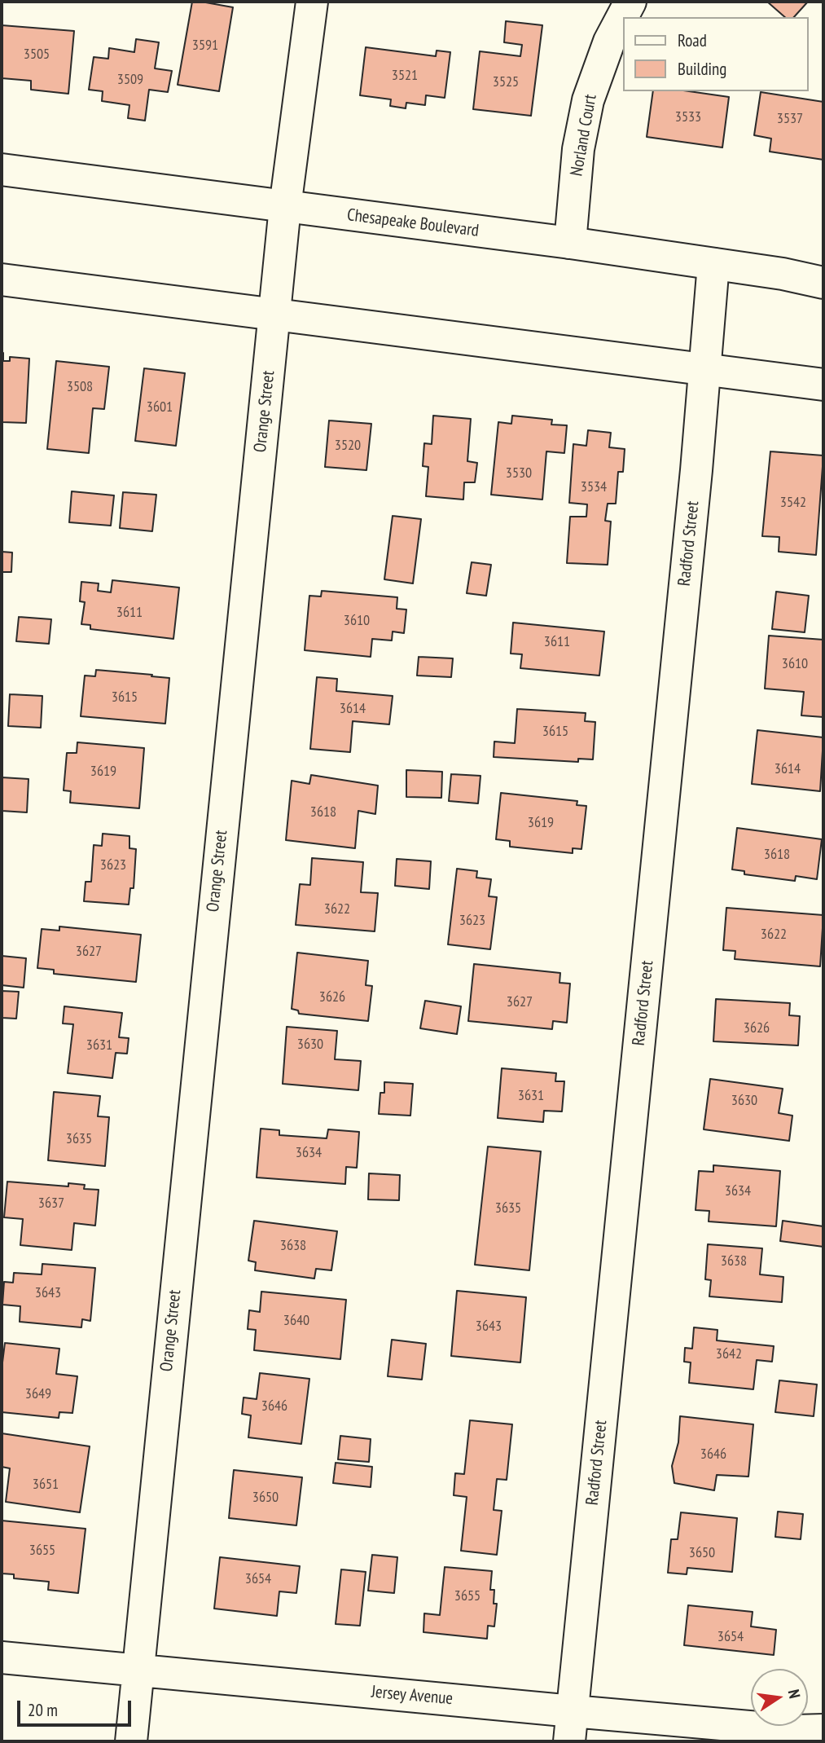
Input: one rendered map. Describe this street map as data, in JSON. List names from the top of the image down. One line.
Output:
{"streets":{"street":["Norland Court","Chesapeake Boulevard","Orange Street","Radford Street","Jersey Avenue"]},"crossings":[["Norland Court","Chesapeake Boulevard"],["Chesapeake Boulevard","Orange Street"],["Chesapeake Boulevard","Radford Street"],["Orange Street","Jersey Avenue"],["Radford Street","Jersey Avenue"]],"house_numbers":["3591","3505","3521","3509","3525","3533","3537","3508","3601","3520","3530","3534","3542","3611","3610","3611","3610","3615","3614","3615","3614","3619","3618","3619","3618","3623","3622","3623","3622","3627","3626","3627","3626","3630","3631","3631","3630","3635","3634","3634","3637","3635","3638","3638","3643","3640","3643","3642","3649","3646","3646","3651","3650","3655","3650","3654","3655","3654"],"legend":["Road","Building"],"scale_bar":"20 m","north":"right"}
